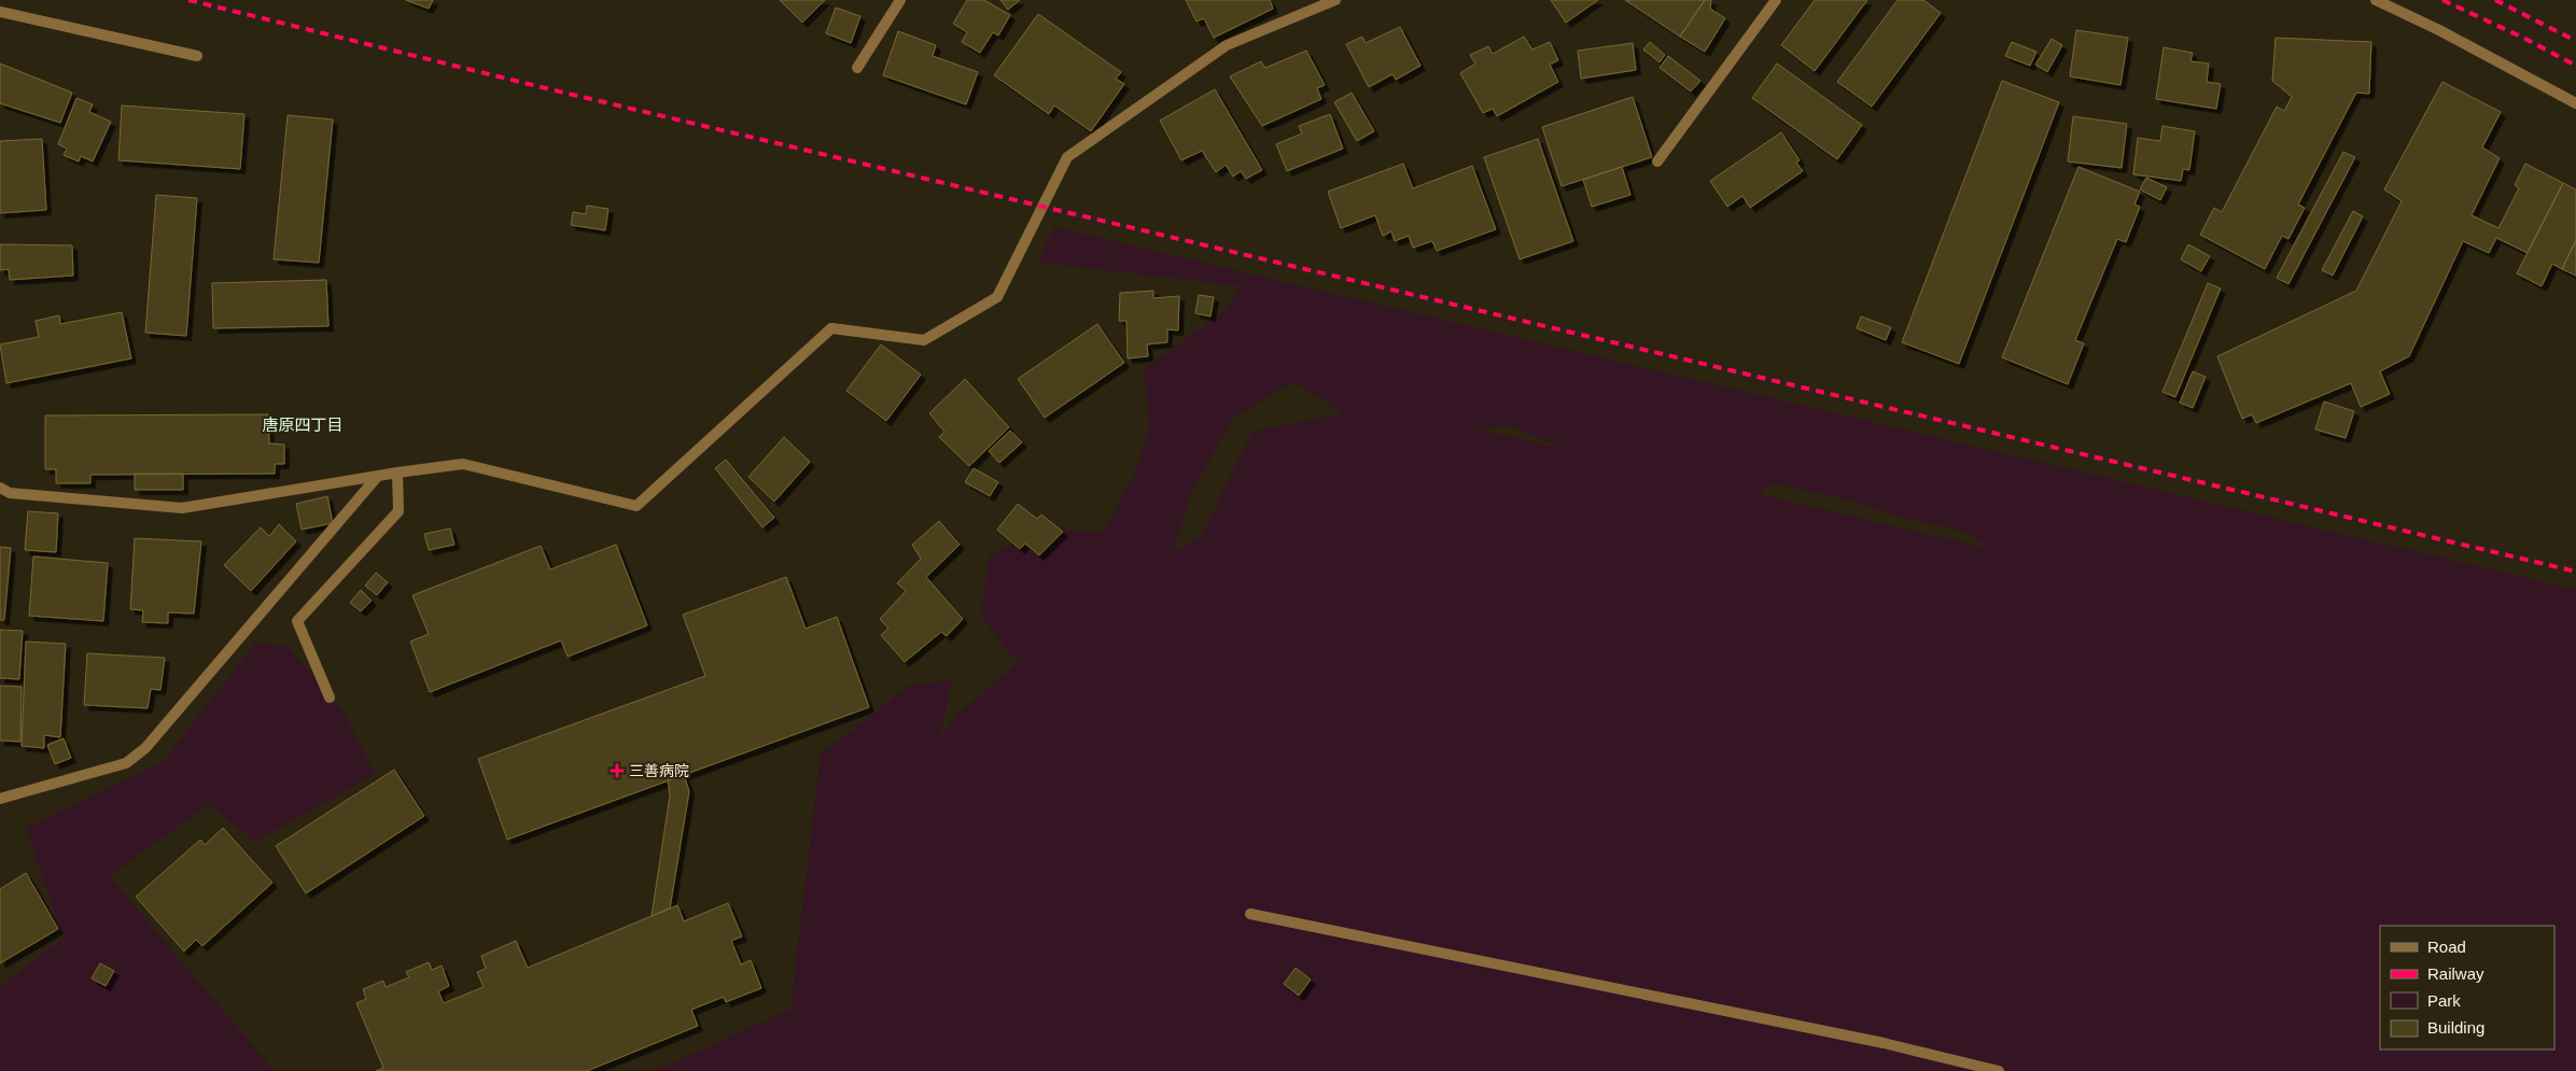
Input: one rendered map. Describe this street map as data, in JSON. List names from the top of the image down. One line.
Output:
{"districts":["唐原四丁目"],"places":{"health":["三善病院"]},"legend":["Road","Railway","Park","Building"]}
